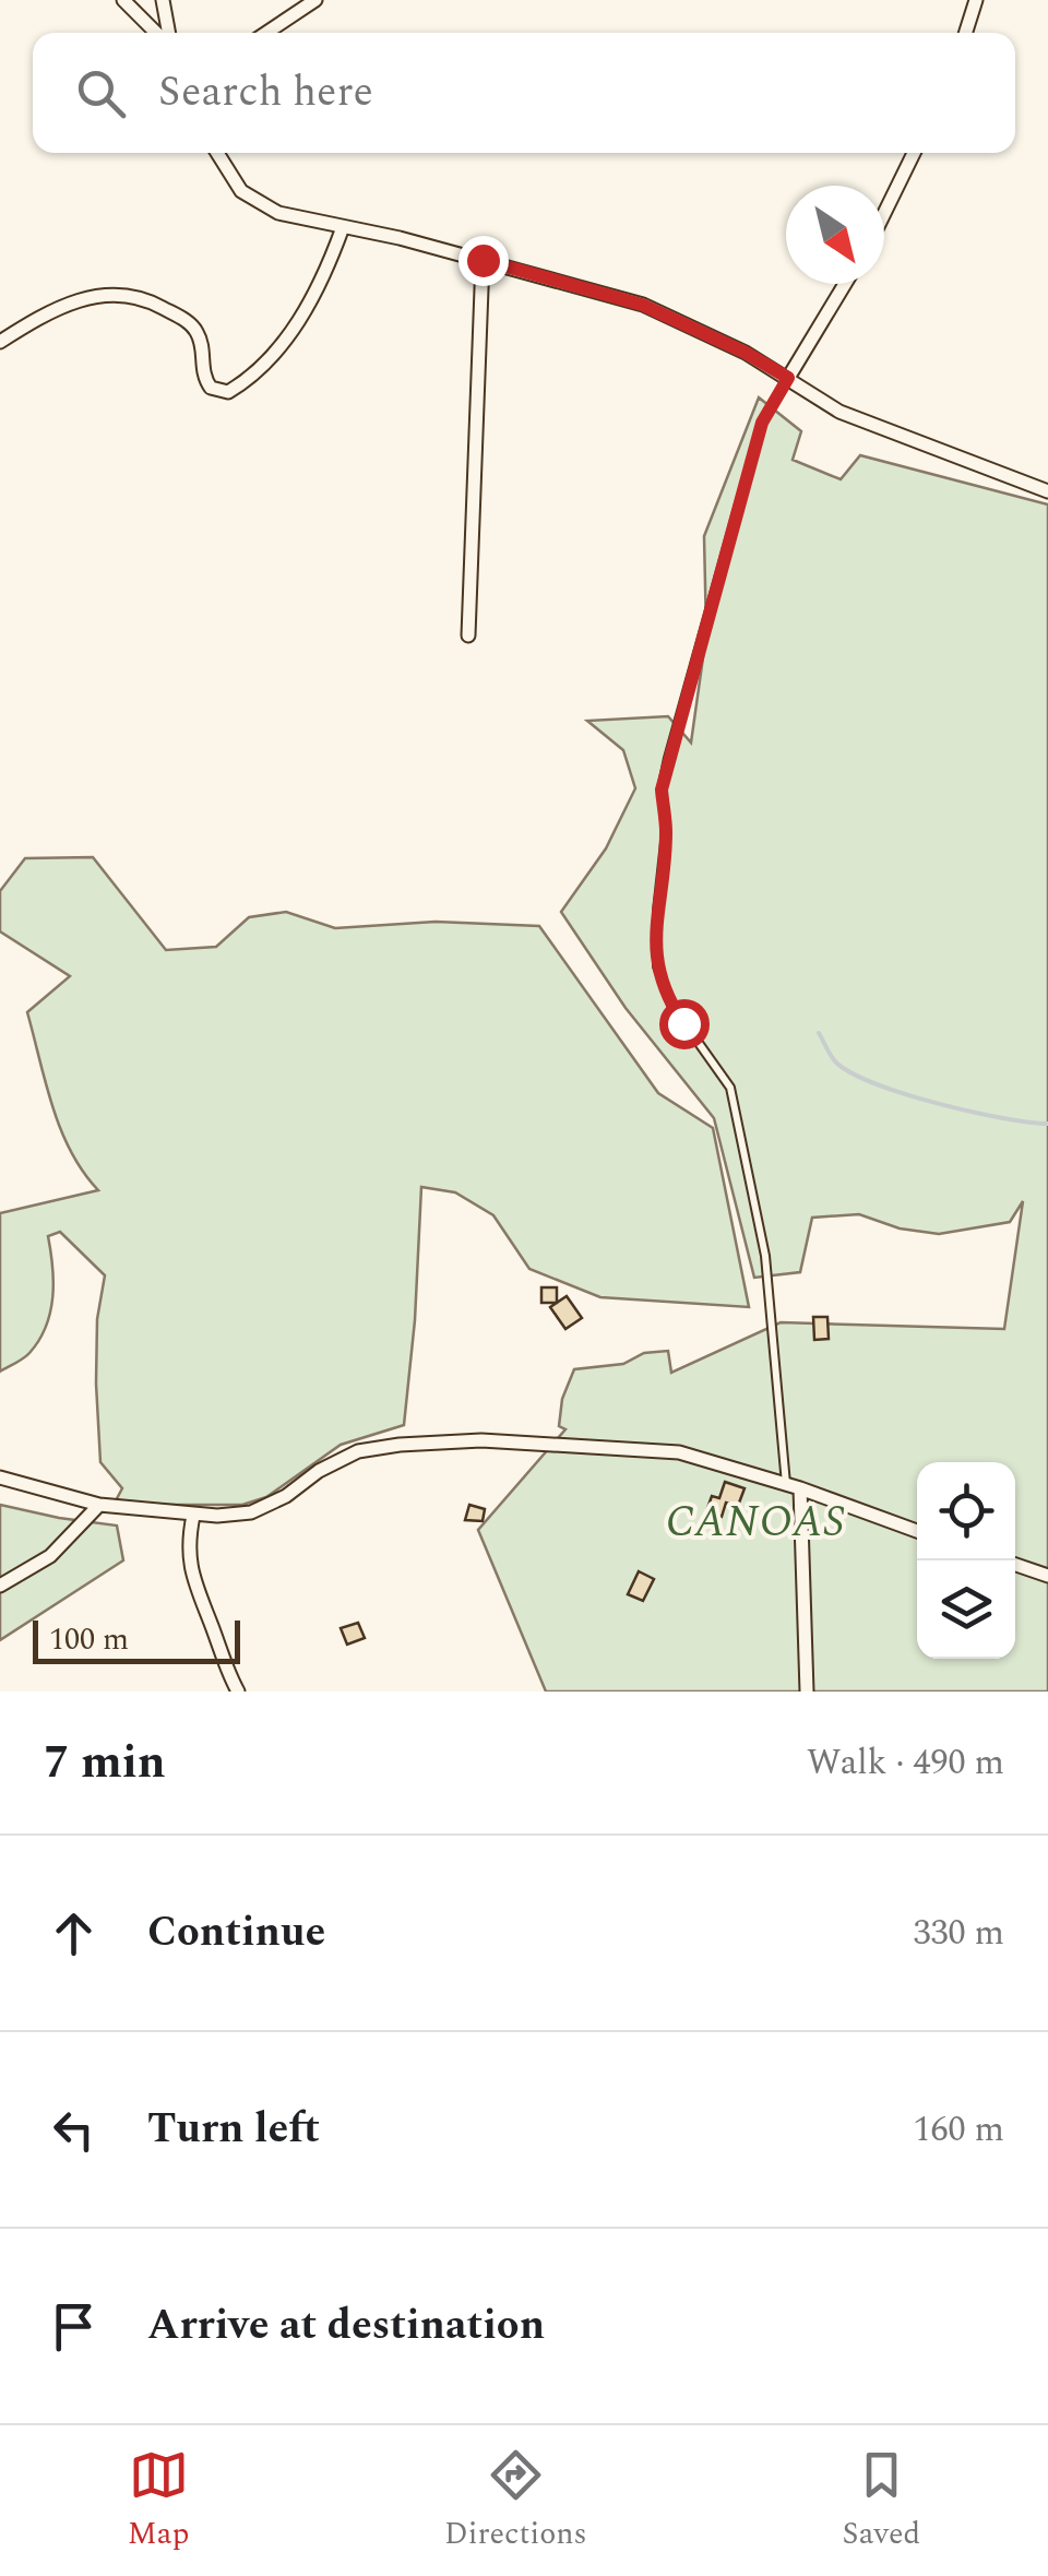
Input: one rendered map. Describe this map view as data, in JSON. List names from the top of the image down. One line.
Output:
{"parks":["CANOAS"],"scale_bar":"100 m","north":"bottom right","page":{"search":"Search here","scale":"100 m","heading":["7 min","Walk · 490 m"],"list":[["Continue","330 m"],["Turn left","160 m"],"Arrive at destination"],"nav":["Map","Directions","Saved"]}}
